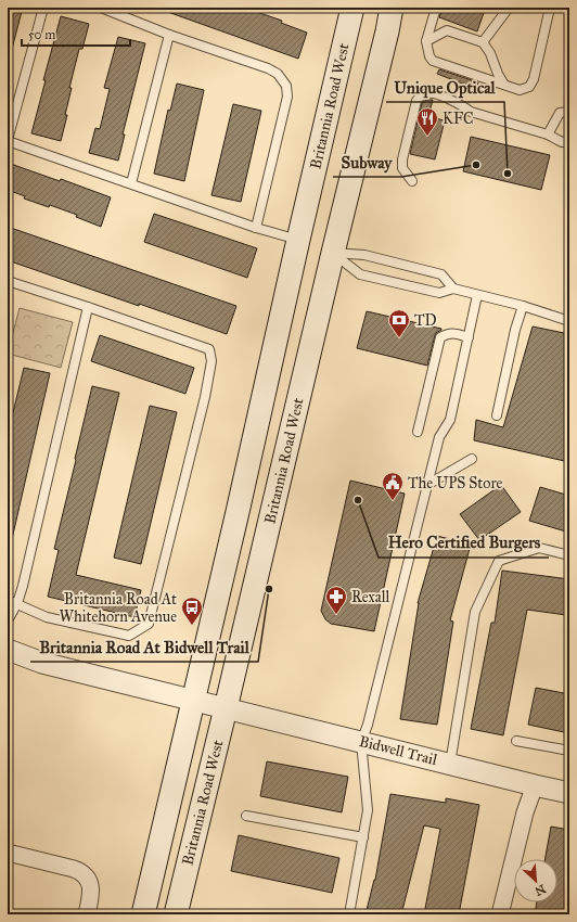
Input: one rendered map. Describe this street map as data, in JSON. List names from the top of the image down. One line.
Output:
{"streets":{"main road":["Britannia Road West"],"street":["Bidwell Trail"]},"crossings":[["Britannia Road West","Bidwell Trail"]],"places":{"restaurant":["KFC"],"other":["Subway","Unique Optical","Hero Certified Burgers","Britannia Road At Bidwell Trail"],"bank":["TD"],"public building":["The UPS Store"],"pharmacy":["Rexall"],"bus stop":["Britannia Road At Whitehorn Avenue"]},"scale_bar":"50 m","north":"bottom right"}
